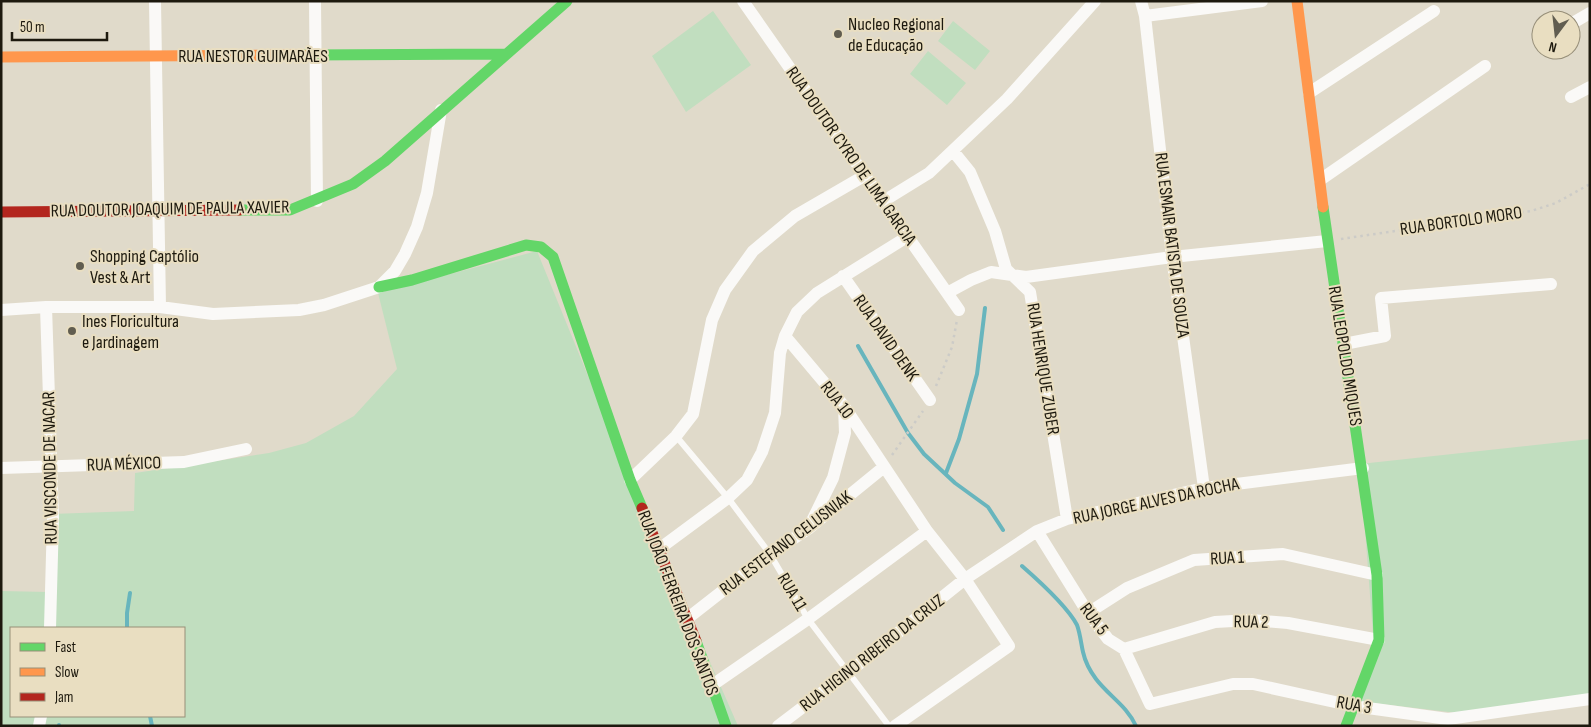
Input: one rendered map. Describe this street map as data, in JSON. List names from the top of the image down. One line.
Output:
{"streets":{"street":["RUA NESTOR GUIMARÃES","RUA DOUTOR CYRO DE LIMA GARCIA","RUA DOUTOR JOAQUIM DE PAULA XAVIER","RUA ESMAIR BATISTA DE SOUZA","RUA DAVID DENK","RUA LEOPOLDO MIQUES","RUA HENRIQUE ZUBER","RUA 10","RUA MÉXICO","RUA VISCONDE DE NACAR","RUA JORGE ALVES DA ROCHA","RUA ESTEFANO CELUSNIAK","RUA 1","RUA JOÃO FERREIRA DOS SANTOS","RUA 5","RUA 2","RUA HIGINO RIBEIRO DA CRUZ","RUA 3"],"lane":["RUA 11"],"path":["RUA BORTOLO MORO"]},"crossings":[["RUA NESTOR GUIMARÃES","RUA DOUTOR JOAQUIM DE PAULA XAVIER"],["RUA BORTOLO MORO","RUA LEOPOLDO MIQUES"],["RUA ESMAIR BATISTA DE SOUZA","RUA JORGE ALVES DA ROCHA"],["RUA LEOPOLDO MIQUES","RUA JORGE ALVES DA ROCHA"],["RUA LEOPOLDO MIQUES","RUA 1"],["RUA LEOPOLDO MIQUES","RUA 2"],["RUA LEOPOLDO MIQUES","RUA 3"],["RUA HENRIQUE ZUBER","RUA JORGE ALVES DA ROCHA"],["RUA 10","RUA JORGE ALVES DA ROCHA"],["RUA 10","RUA ESTEFANO CELUSNIAK"],["RUA 10","RUA HIGINO RIBEIRO DA CRUZ"],["RUA MÉXICO","RUA VISCONDE DE NACAR"],["RUA JORGE ALVES DA ROCHA","RUA 5"],["RUA JORGE ALVES DA ROCHA","RUA HIGINO RIBEIRO DA CRUZ"],["RUA ESTEFANO CELUSNIAK","RUA 11"],["RUA ESTEFANO CELUSNIAK","RUA JOÃO FERREIRA DOS SANTOS"],["RUA 1","RUA 5"],["RUA 11","RUA HIGINO RIBEIRO DA CRUZ"],["RUA 5","RUA 2"],["RUA 5","RUA 3"]],"places":["Nucleo Regional de Educação","Shopping Captólio Vest & Art","Ines Floricultura e Jardinagem"],"legend":["Fast","Slow","Jam"],"scale_bar":"50 m","north":"bottom"}
